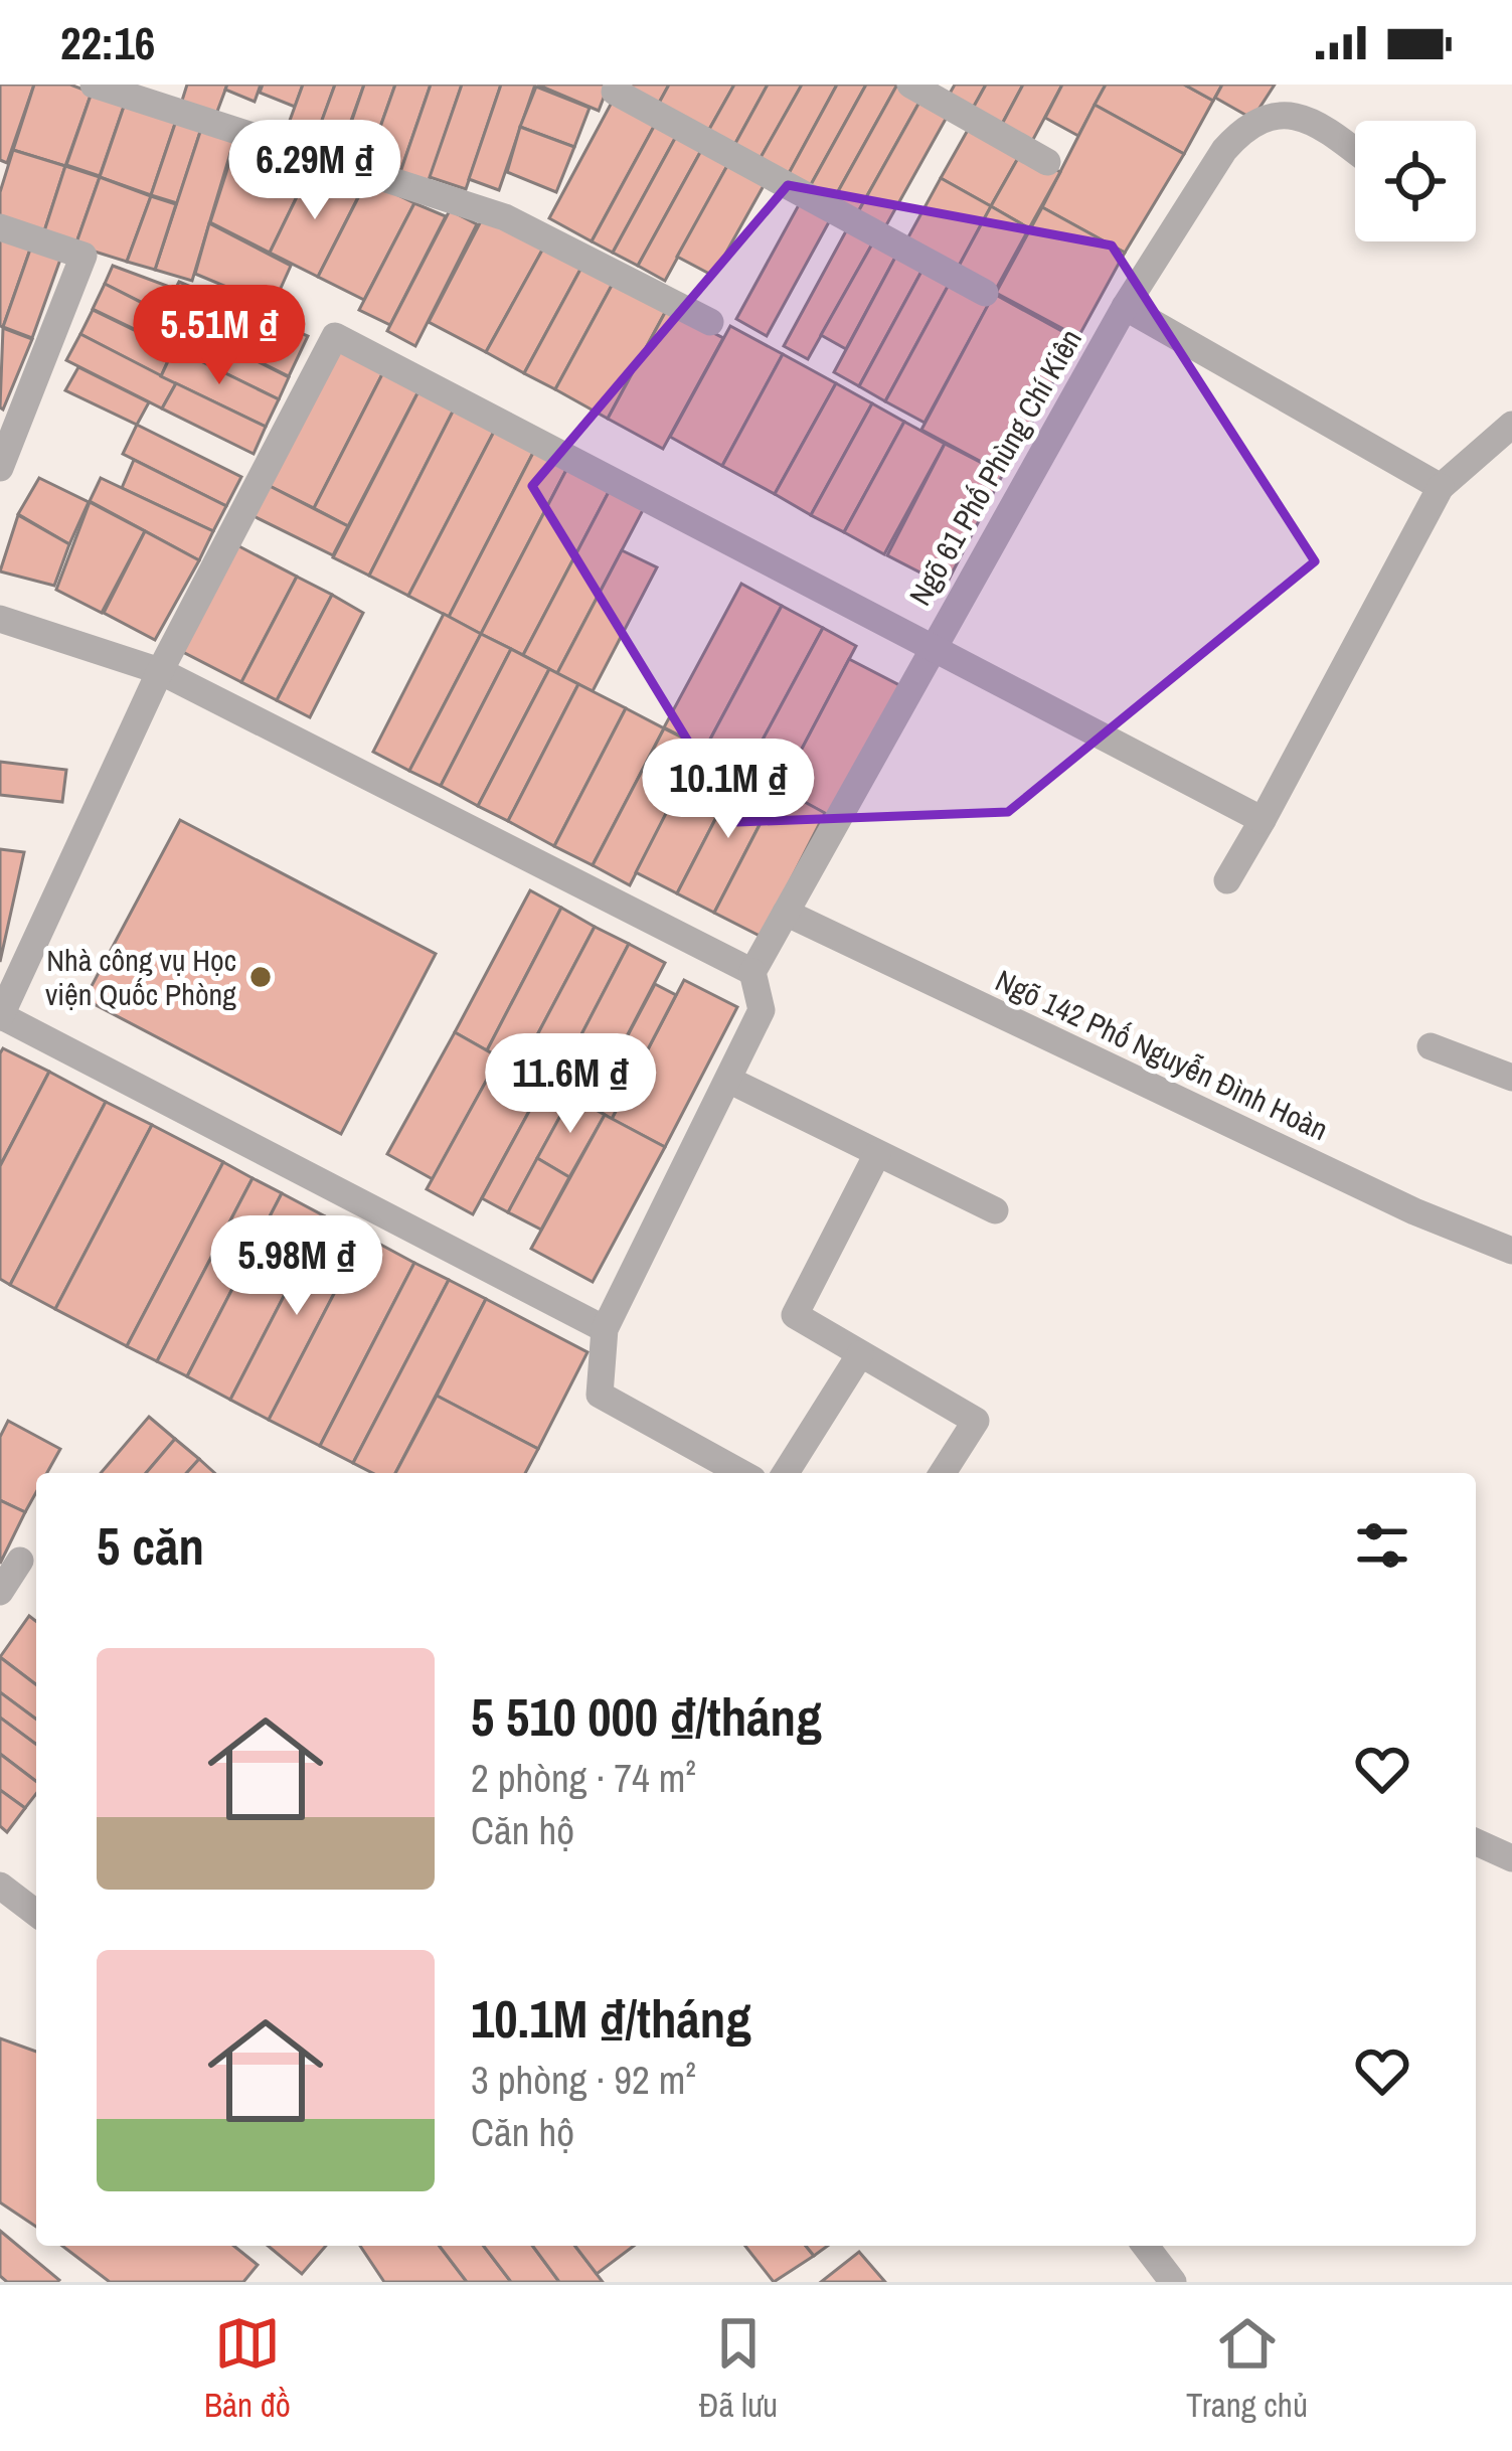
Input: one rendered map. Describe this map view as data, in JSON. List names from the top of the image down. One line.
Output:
{"streets":{"lane":["Ngõ 61 Phố Phùng Chí Kiên","Ngõ 142 Phố Nguyễn Đình Hoàn"]},"places":["Nhà công vụ Học viện Quốc Phòng"],"page":{"status":"22:16","price":["6.29M ₫","5.51M ₫","10.1M ₫","11.6M ₫","5.98M ₫"],"heading":"5 căn","list":[{"name":"5 510 000 ₫/tháng","note":"2 phòng · 74 m² · Căn hộ"},{"name":"10.1M ₫/tháng","note":"3 phòng · 92 m² · Căn hộ"}],"tabs":["Bản đồ","Đã lưu","Trang chủ"]}}
